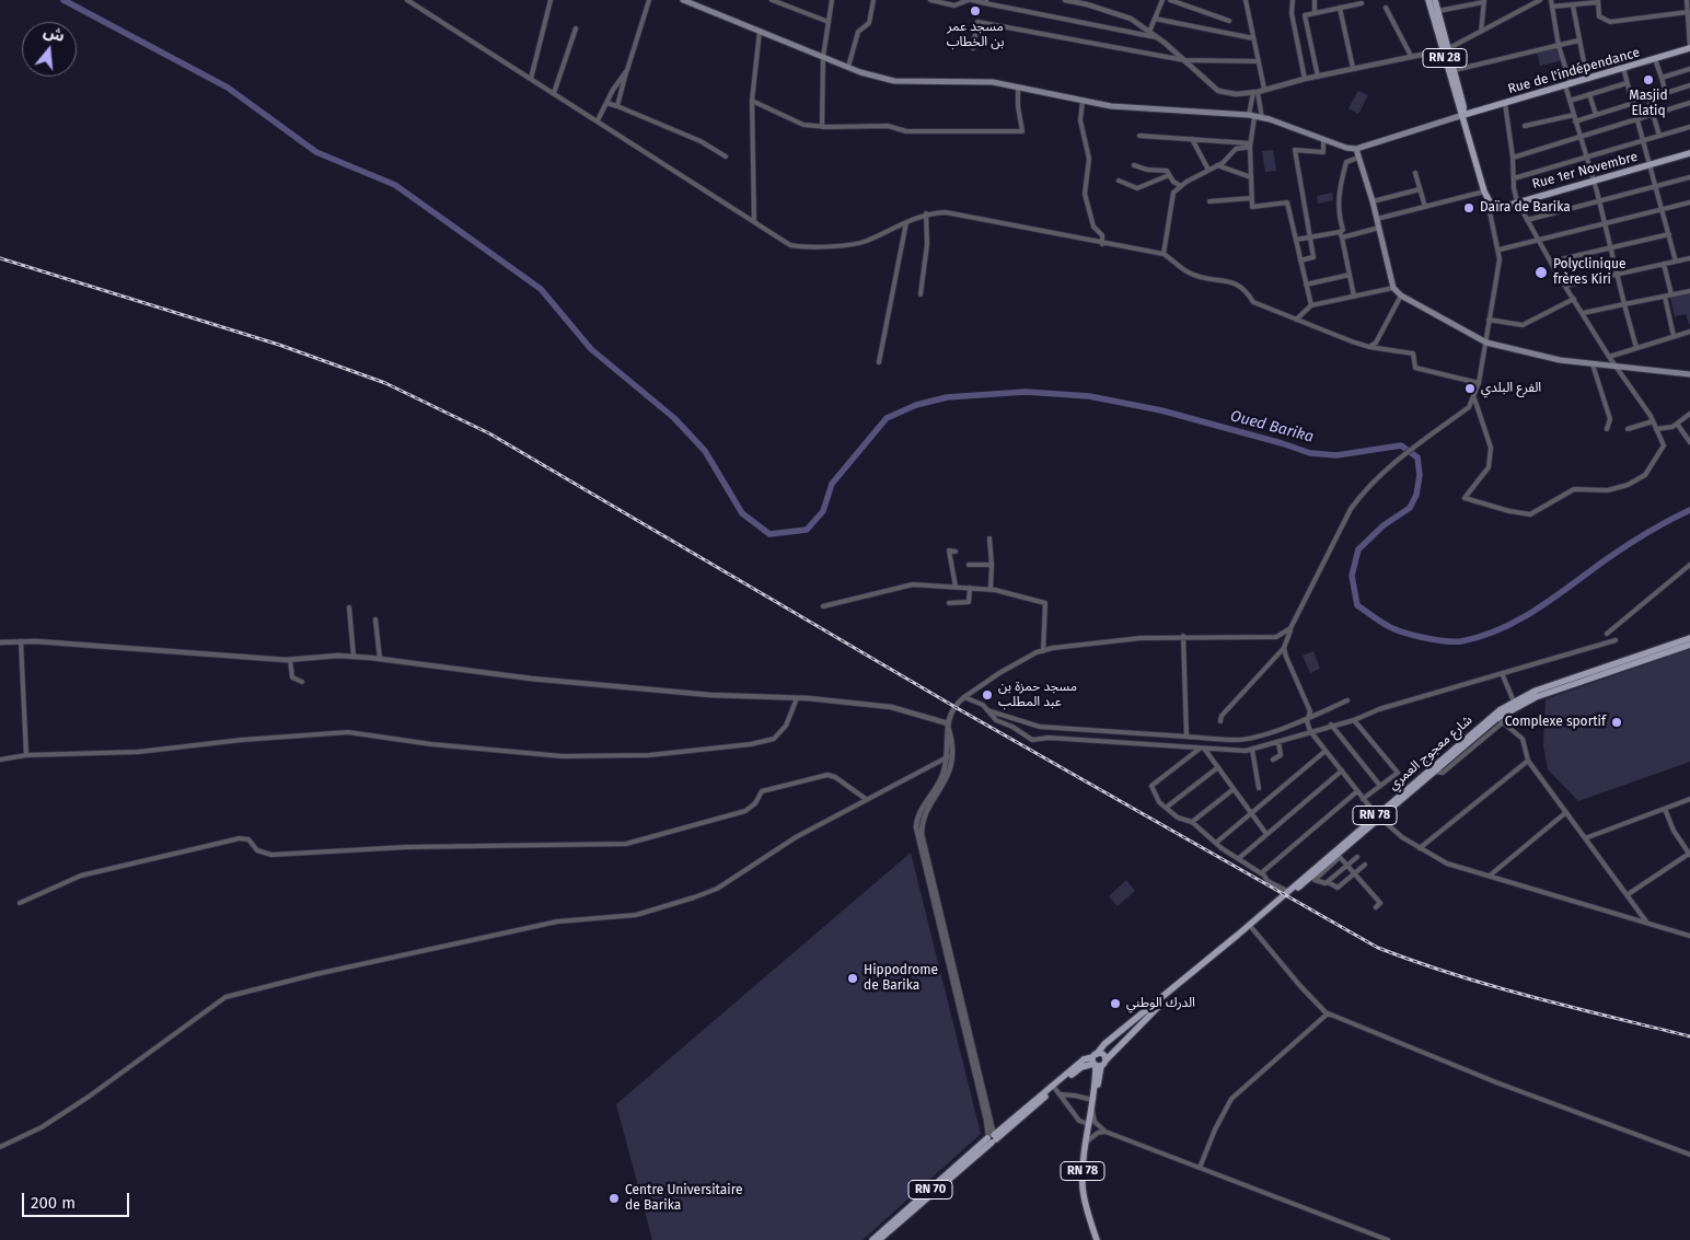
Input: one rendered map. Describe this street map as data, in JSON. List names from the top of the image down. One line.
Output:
{"streets":{"main road":["RN 28","Rue de l'indépendance","Rue 1er Novembre","شارع معجوج العمري","RN 78","RN 70"]},"crossings":[["RN 28","Rue de l'indépendance"],["RN 28","Rue 1er Novembre"],["شارع معجوج العمري","RN 78"],["شارع معجوج العمري","RN 70"],["RN 78","RN 70"]],"water":["Oued Barika"],"places":["مسجد عمر بن الخطاب","Masjid Elatiq","Daïra de Barika","Polyclinique frères Kiri","الفرع البلدي","مسجد حمزة بن عبد المطلب","Complexe sportif","Hippodrome de Barika","الدرك الوطني","Centre Universitaire de Barika"],"scale_bar":"200 m","north":"top"}
